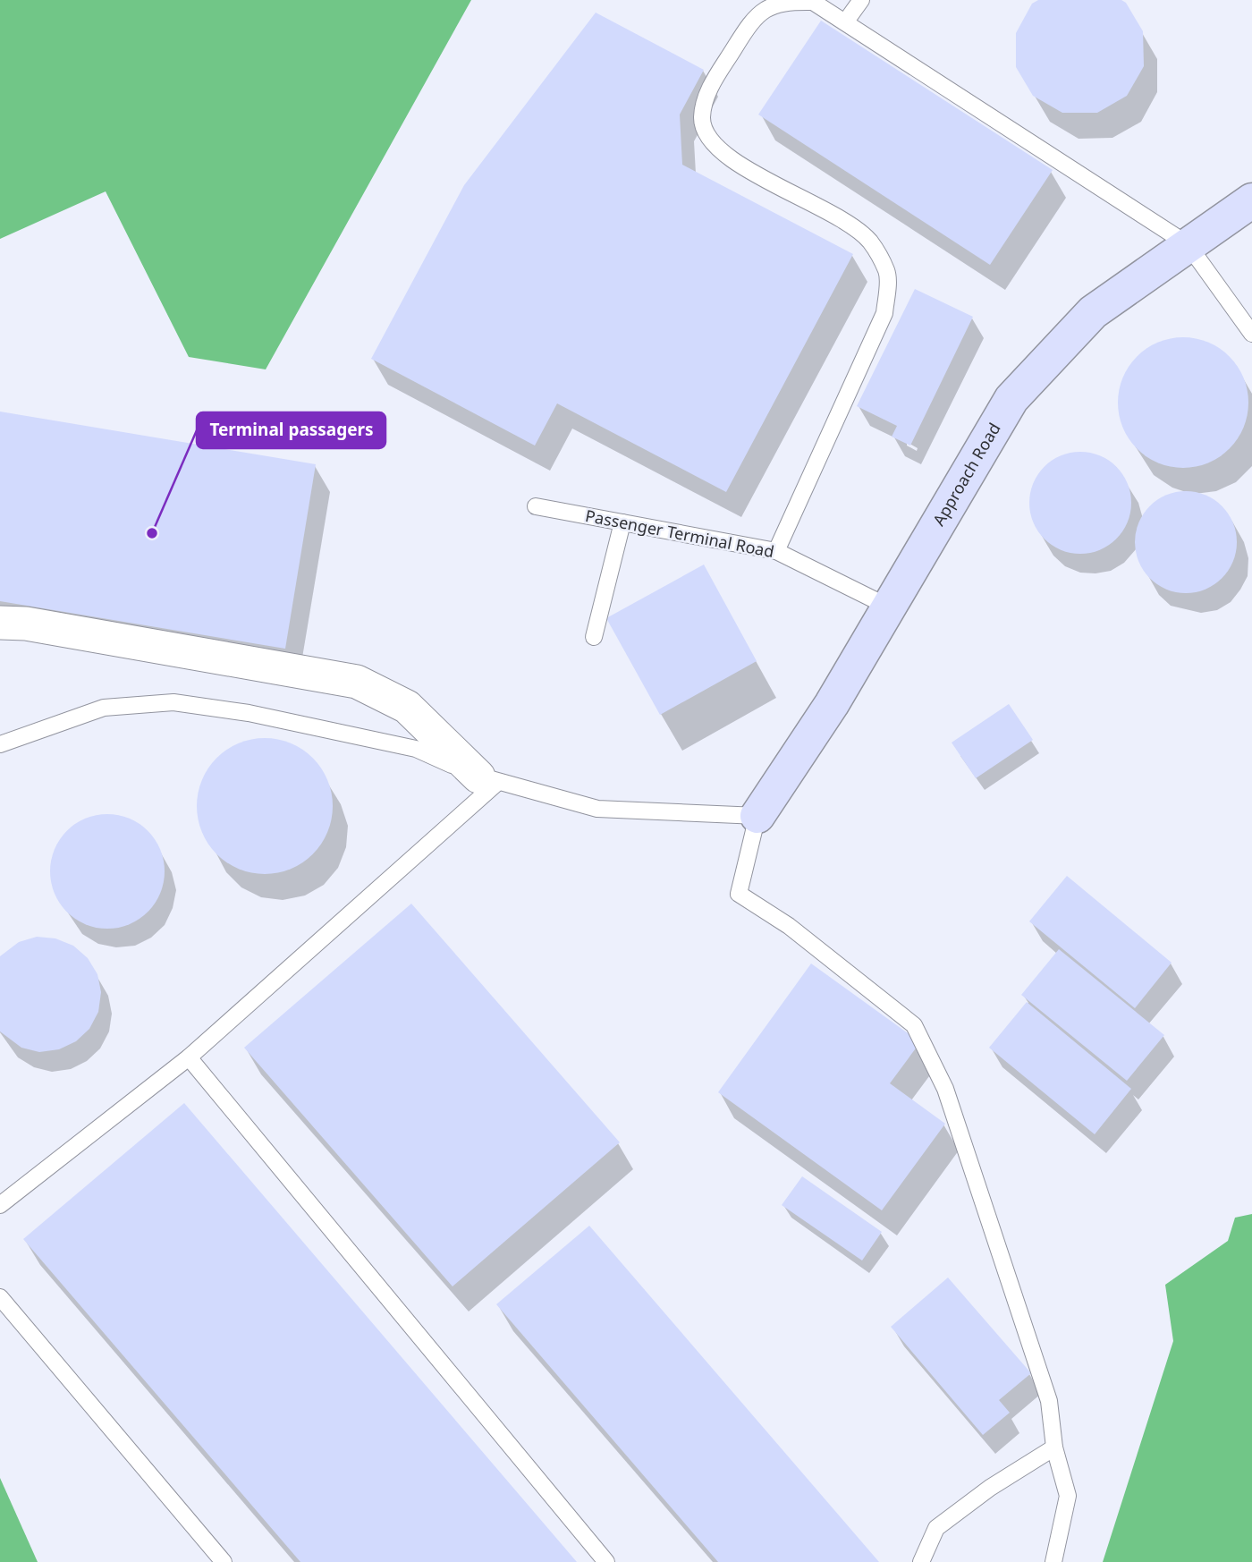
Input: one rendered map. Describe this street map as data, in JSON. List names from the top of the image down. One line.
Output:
{"streets":{"main road":["Approach Road"],"lane":["Passenger Terminal Road"]},"crossings":[["Approach Road","Passenger Terminal Road"]],"places":["Terminal passagers"]}
